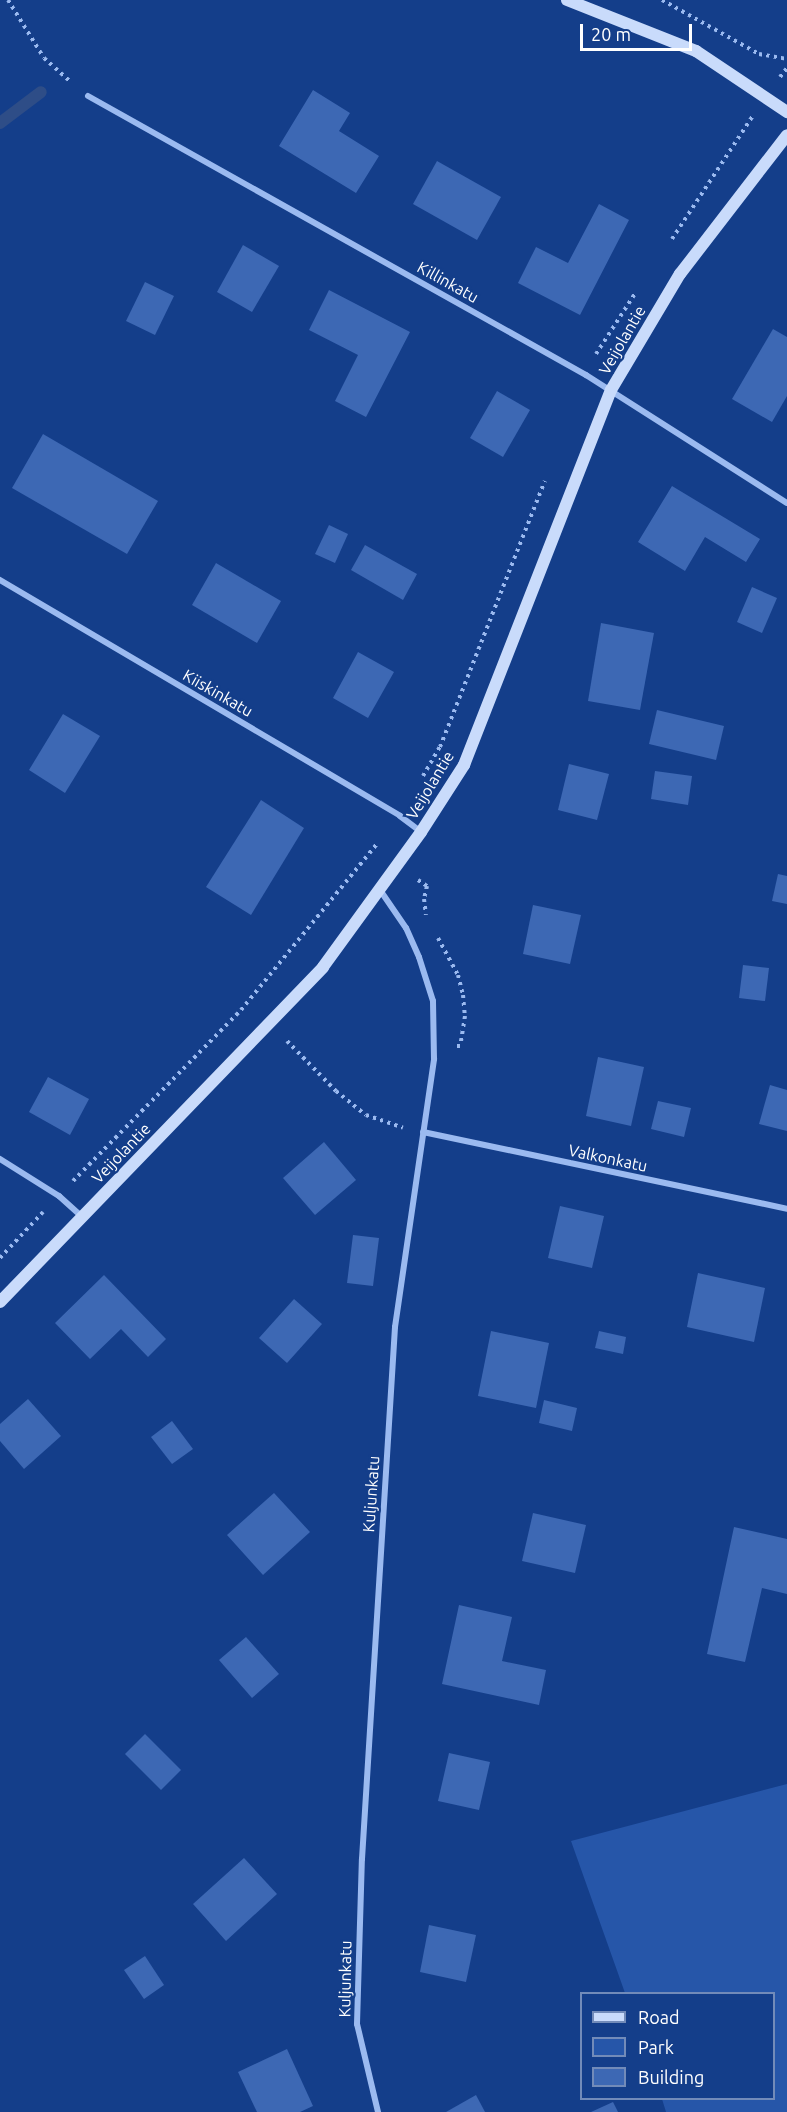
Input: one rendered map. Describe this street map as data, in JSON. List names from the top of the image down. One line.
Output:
{"streets":{"street":["Killinkatu","Veijolantie","Kiiskinkatu","Valkonkatu","Kuljunkatu"]},"crossings":[["Killinkatu","Veijolantie"],["Veijolantie","Kiiskinkatu"],["Veijolantie","Kuljunkatu"],["Valkonkatu","Kuljunkatu"]],"legend":["Road","Park","Building"],"scale_bar":"20 m"}
